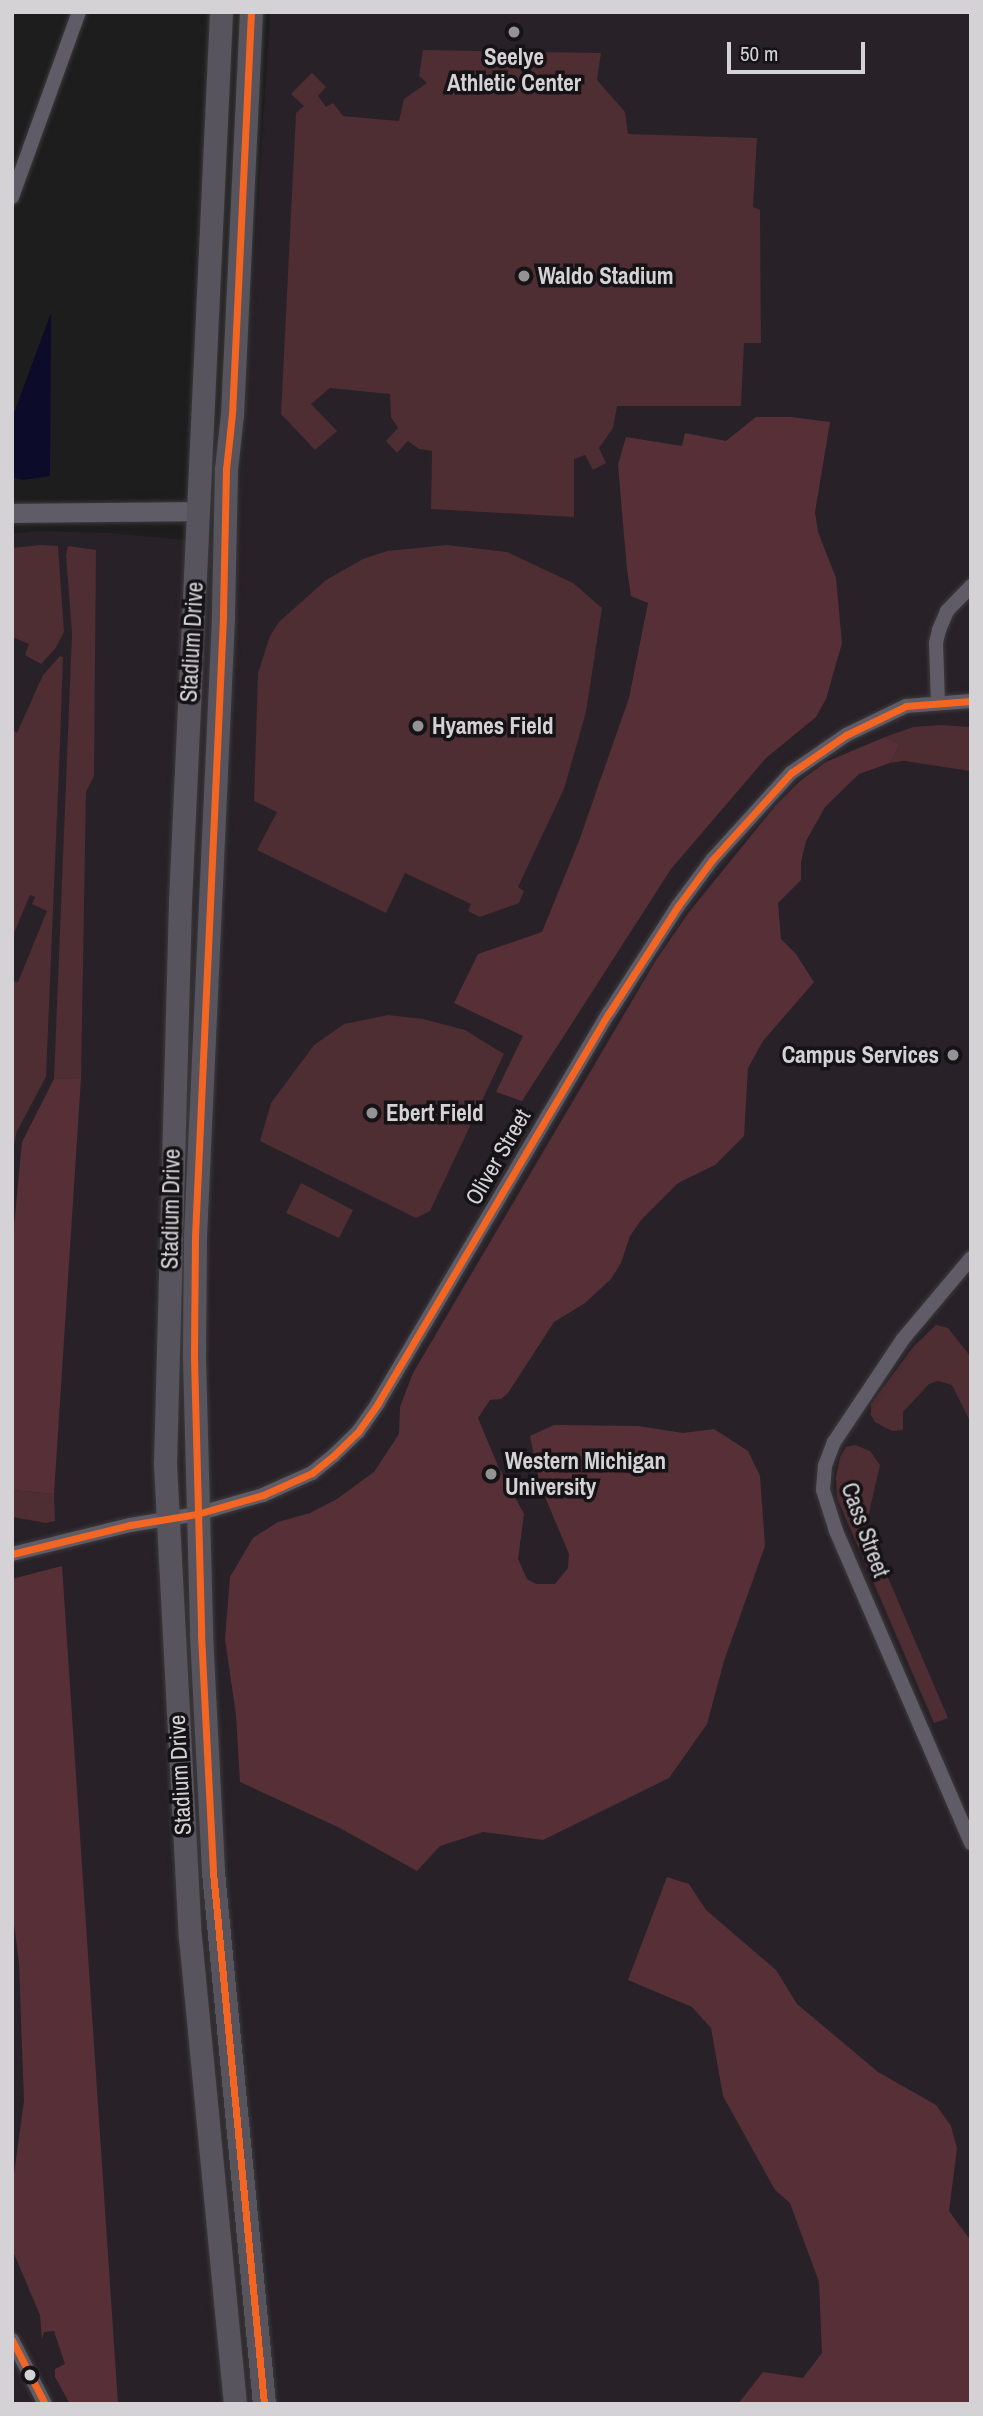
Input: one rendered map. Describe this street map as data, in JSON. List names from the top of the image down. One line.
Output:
{"streets":{"main road":["Stadium Drive"],"street":["Oliver Street","Cass Street"]},"crossings":[["Stadium Drive","Oliver Street"]],"places":["Seelye Athletic Center","Waldo Stadium","Hyames Field","Campus Services","Ebert Field","Western Michigan University"],"scale_bar":"50 m"}
